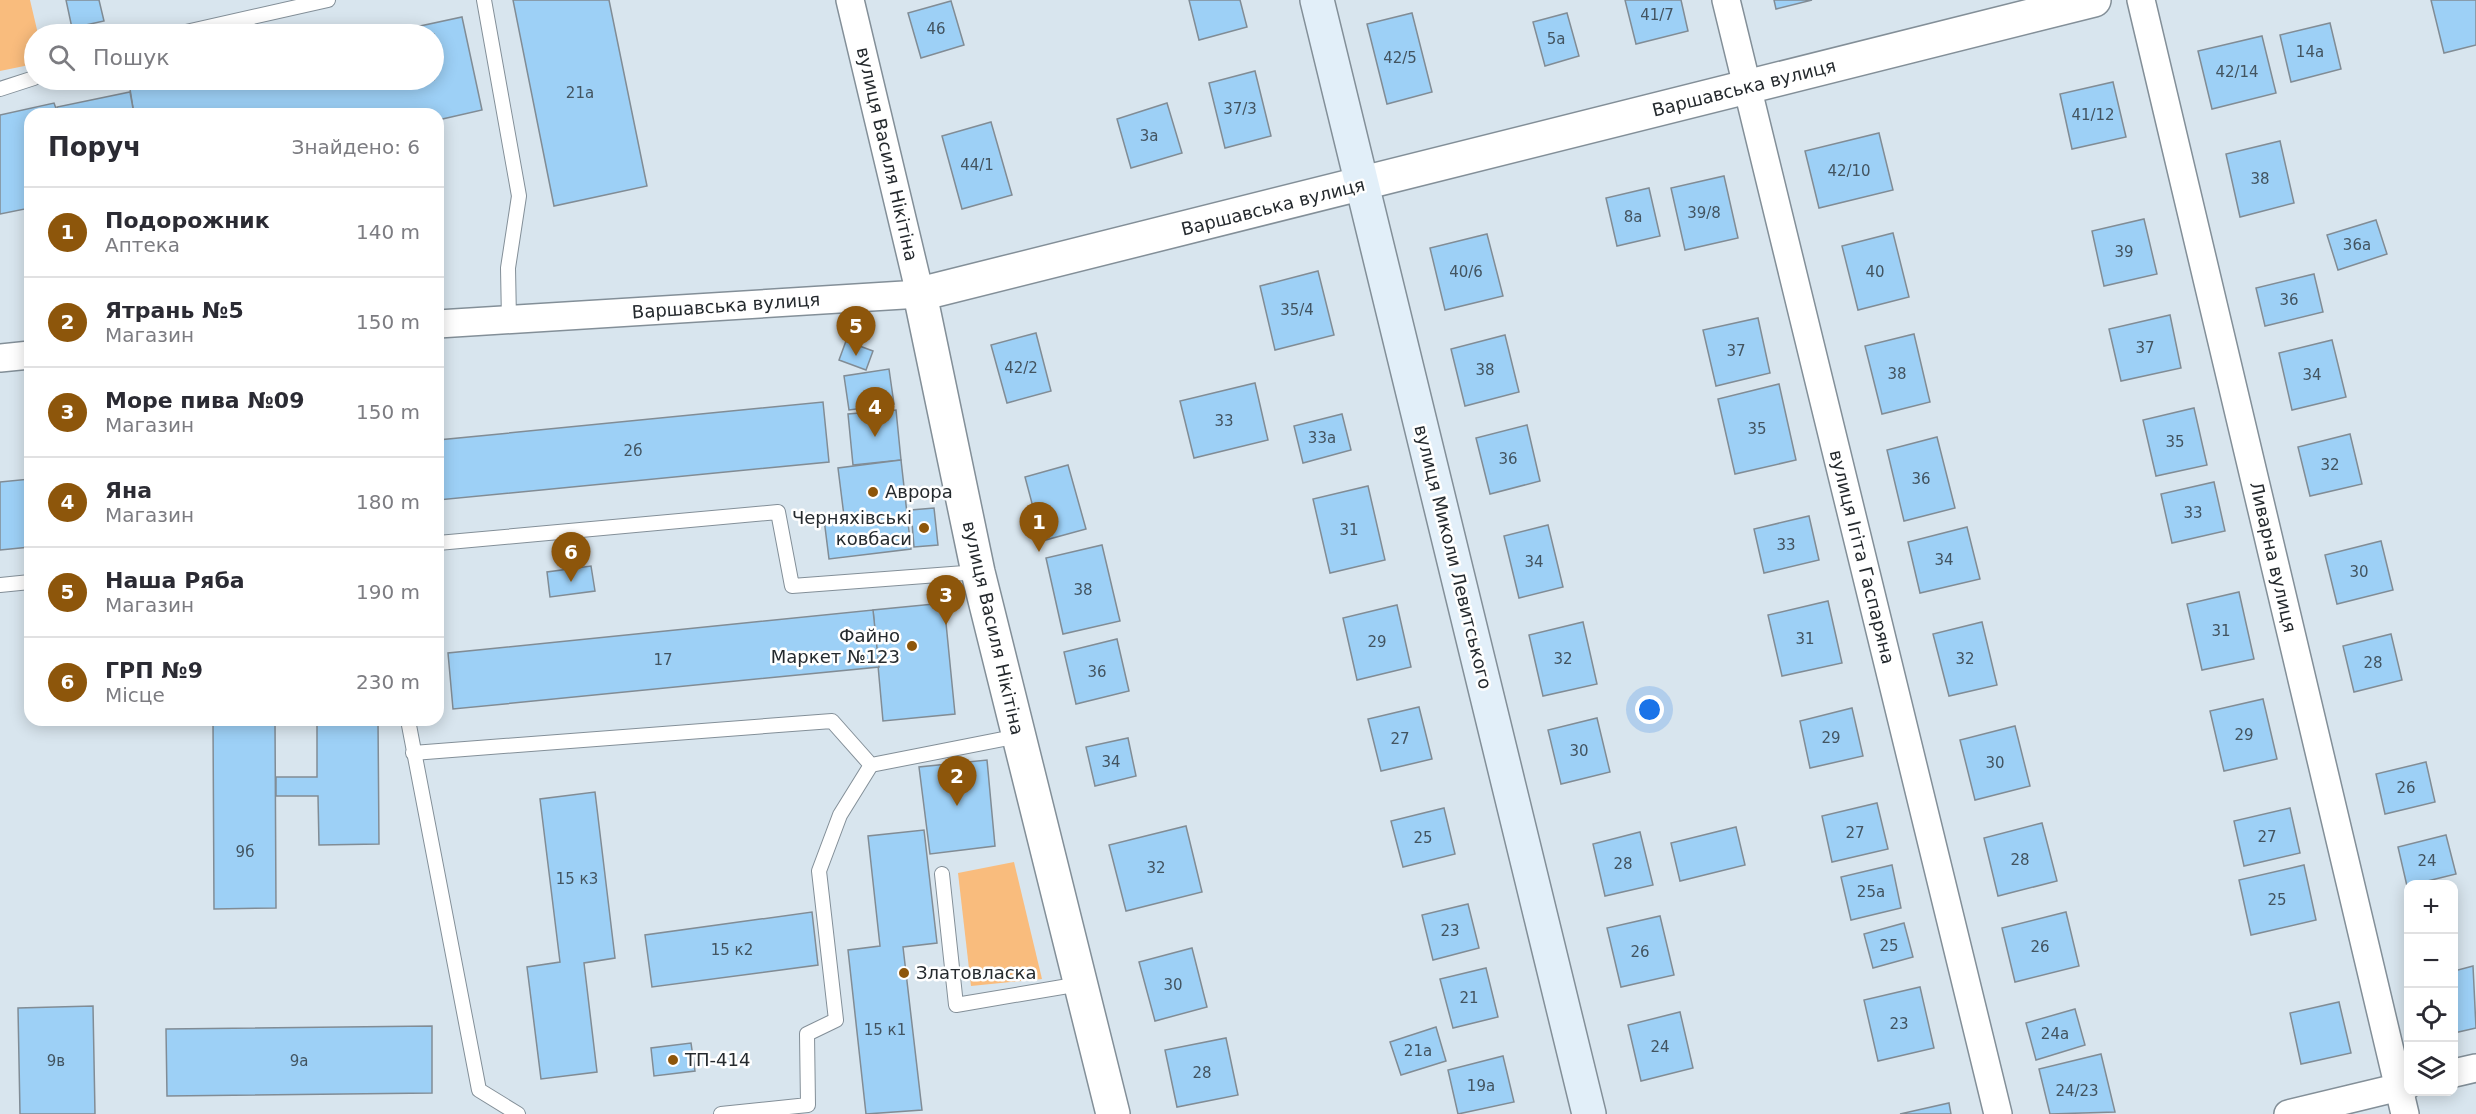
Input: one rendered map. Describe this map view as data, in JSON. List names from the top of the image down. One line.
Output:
{"streets":{"main road":["вулиця Миколи Левитського"],"street":["Варшавська вулиця","вулиця Василя Нікітіна","вулиця Ігіта Гаспаряна","Ливарна вулиця"]},"crossings":[["Варшавська вулиця","вулиця Василя Нікітіна"],["Варшавська вулиця","вулиця Миколи Левитського"],["Варшавська вулиця","вулиця Ігіта Гаспаряна"]],"places":["Аврора","Черняхівські ковбаси","Файно Маркет №123","Златовласка","ТП-414"],"house_numbers":["41/7","46","5а","14а","42/5","42/14","21а","37/3","41/12","3а","44/1","42/10","38","39/8","8а","36а","39","40/6","40","36","35/4","37","37","42/2","38","38","34","33","35","33а","35","2б","36","32","36","33","31","33","34","34","30","38","31","31","29","32","32","17","28","36","29","29","27","30","34","30","26","27","27","25","9б","28","24","28","32","15 к3","25а","25","23","25","26","15 к2","26","30","21","23","15 к1","24а","24","21а","9в","9а","28","19а","24/23"],"page":{"search":"Пошук","heading":["Поруч","Знайдено: 6"],"list":[{"mark":"1","name":"Подорожник","note":"Аптека","value":"140 m"},{"mark":"2","name":"Ятрань №5","note":"Магазин","value":"150 m"},{"mark":"3","name":"Море пива №09","note":"Магазин","value":"150 m"},{"mark":"4","name":"Яна","note":"Магазин","value":"180 m"},{"mark":"5","name":"Наша Ряба","note":"Магазин","value":"190 m"},{"mark":"6","name":"ГРП №9","note":"Місце","value":"230 m"}],"pins":["5","4","1","6","3","2"],"map_buttons":["+","−"]}}
